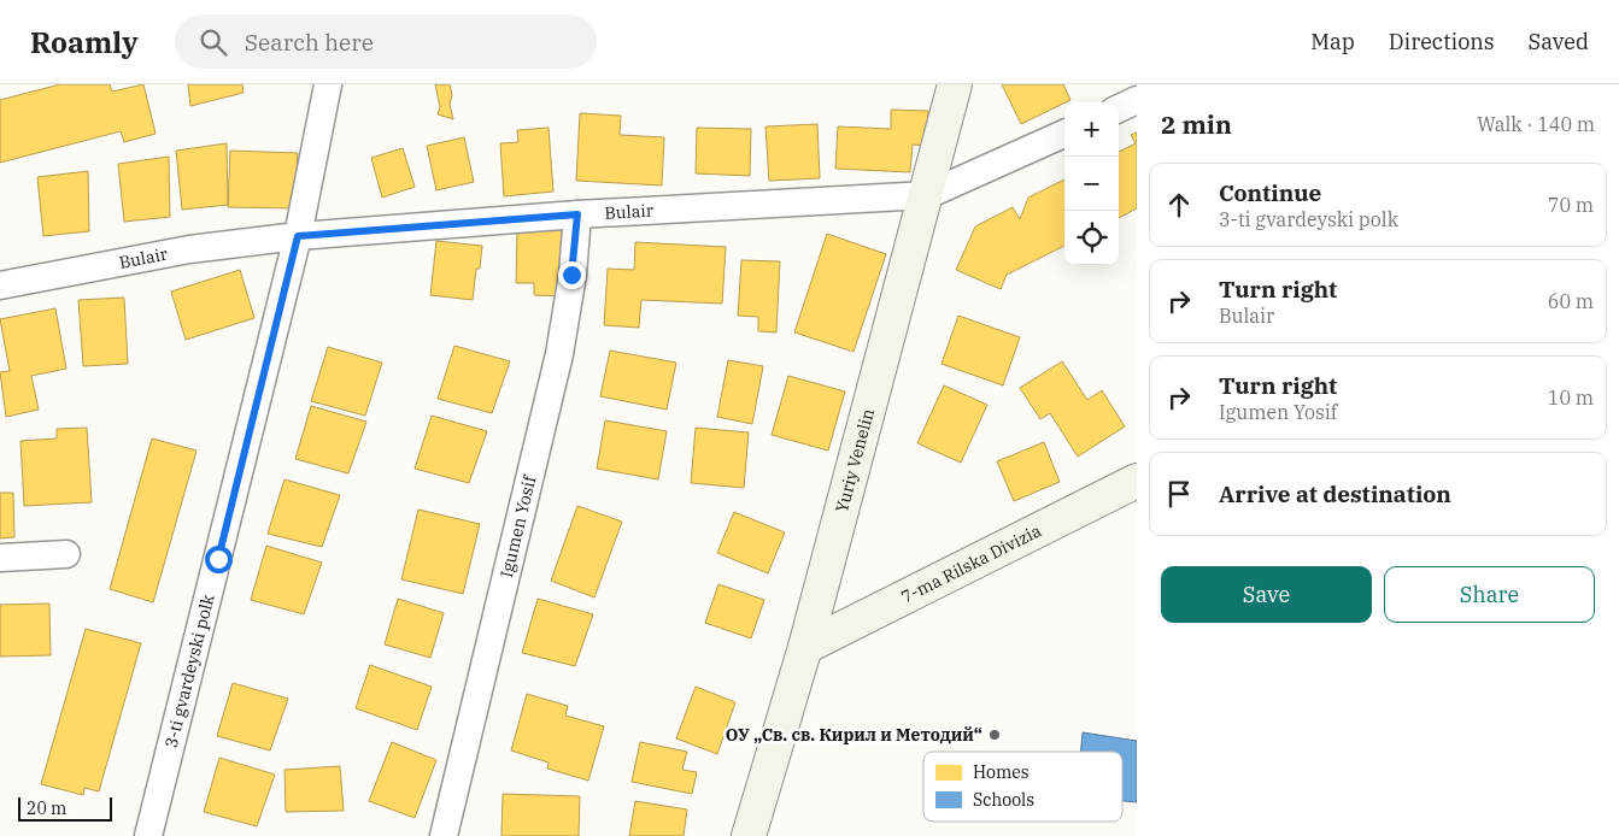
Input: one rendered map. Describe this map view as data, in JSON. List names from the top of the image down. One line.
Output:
{"streets":{"street":["Bulair","Yuriy Venelin","Igumen Yosif","7-ma Rilska Divizia","3-ti gvardeyski polk"]},"crossings":[["Bulair","Yuriy Venelin"],["Bulair","Igumen Yosif"],["Bulair","3-ti gvardeyski polk"],["Yuriy Venelin","7-ma Rilska Divizia"]],"places":["ОУ „Св. св. Кирил и Методий“"],"legend":["Homes","Schools"],"scale_bar":"20 m","page":{"header":"Roamly","search":"Search here","nav":["Map","Directions","Saved"],"heading":["2 min","Walk · 140 m"],"map_buttons":["+","−"],"list":[["Continue","3-ti gvardeyski polk","70 m"],["Turn right","Bulair","60 m"],["Turn right","Igumen Yosif","10 m"],"Arrive at destination"],"buttons":["Save","Share"],"scale":"20 m"}}
